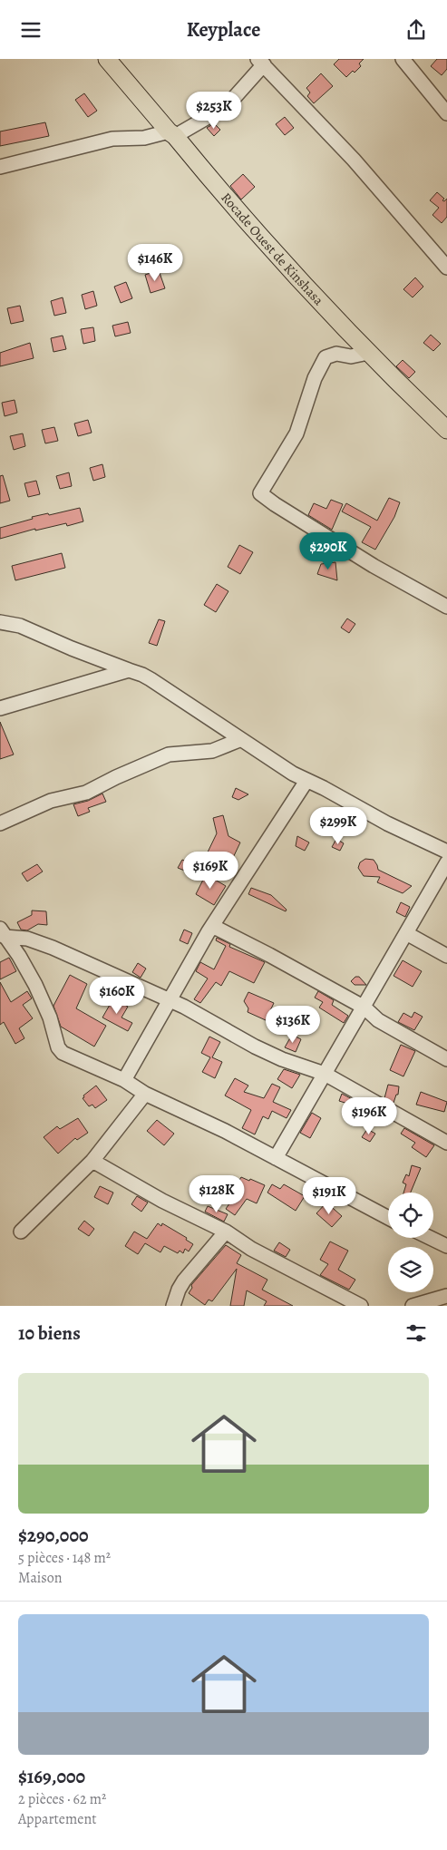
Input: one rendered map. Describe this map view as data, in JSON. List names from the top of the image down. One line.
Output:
{"streets":{"main road":["Rocade Ouest de Kinshasa"]},"page":{"header":"Keyplace","price":["$253K","$146K","$290K","$299K","$169K","$160K","$136K","$196K","$128K","$191K"],"heading":"10 biens","list":[{"name":"$290,000","note":"5 pièces · 148 m² · Maison"},{"name":"$169,000","note":"2 pièces · 62 m² · Appartement"}]}}
